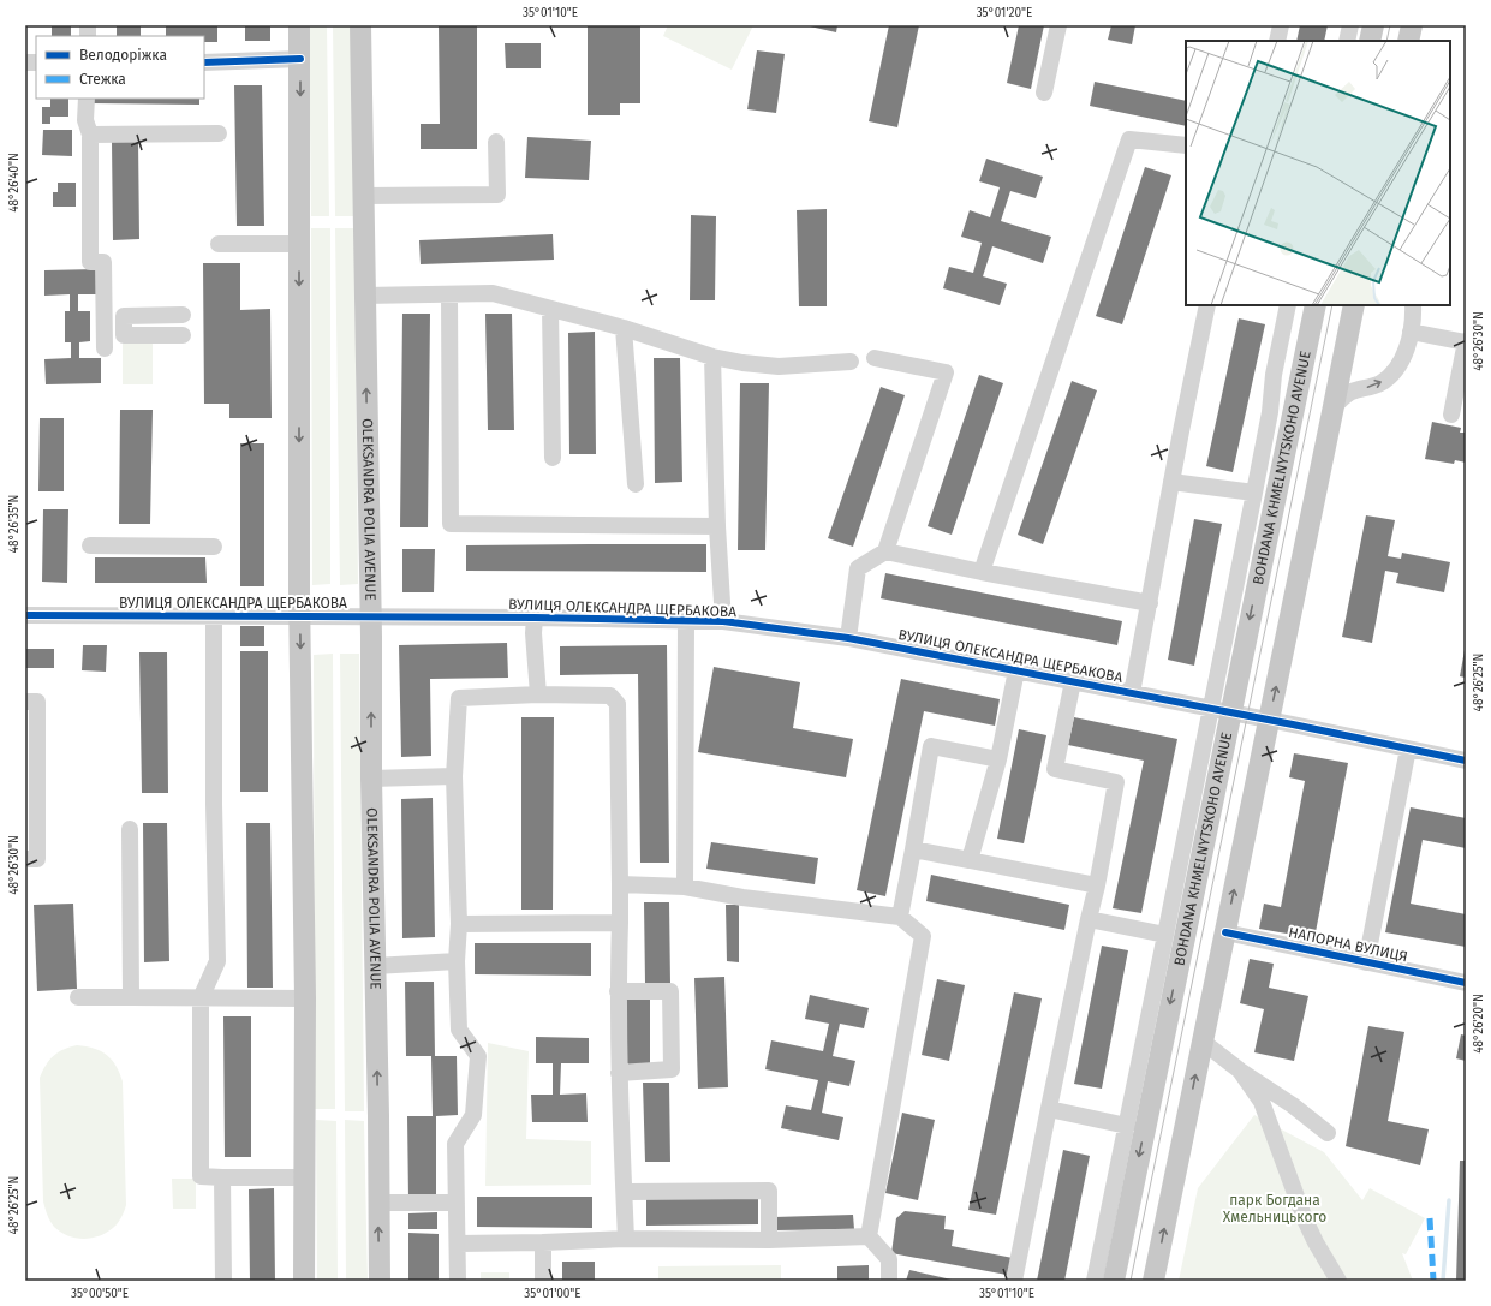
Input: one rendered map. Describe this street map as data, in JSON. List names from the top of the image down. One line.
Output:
{"streets":{"main road":["BOHDANA KHMELNYTSKOHO AVENUE","OLEKSANDRA POLIA AVENUE"],"street":["ВУЛИЦЯ ОЛЕКСАНДРА ЩЕРБАКОВА","НАПОРНА ВУЛИЦЯ"]},"crossings":[["BOHDANA KHMELNYTSKOHO AVENUE","ВУЛИЦЯ ОЛЕКСАНДРА ЩЕРБАКОВА"],["OLEKSANDRA POLIA AVENUE","ВУЛИЦЯ ОЛЕКСАНДРА ЩЕРБАКОВА"]],"parks":["парк Богдана Хмельницького"],"legend":["Велодоріжка","Стежка"],"coordinates":["35°01'10\"E","35°01'20\"E","48°26'40\"N","48°26'30\"N","48°26'35\"N","48°26'25\"N","48°26'20\"N","35°00'50\"E","35°01'00\"E"]}
